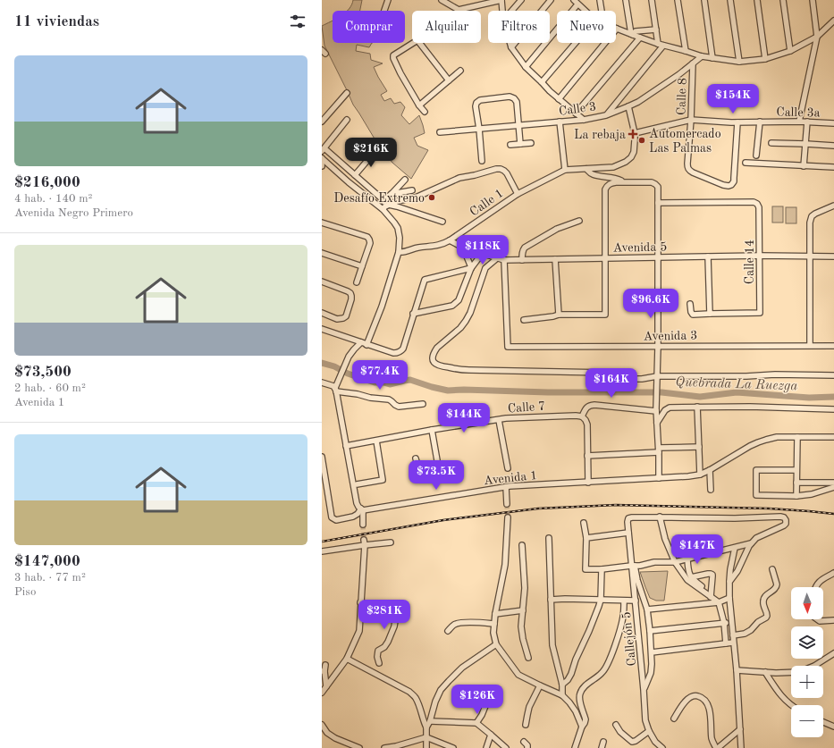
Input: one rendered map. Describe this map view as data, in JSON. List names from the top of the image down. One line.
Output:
{"streets":{"street":["Calle 8","Calle 3","Calle 3a","Calle 1","Avenida 5","Calle 14","Avenida 3","Calle 7","Avenida 1","Callejón 5"]},"crossings":[["Calle 8","Calle 3"],["Calle 8","Calle 3a"],["Calle 3","Calle 1"],["Calle 3a","Calle 1"],["Calle 1","Avenida 5"],["Avenida 5","Calle 14"],["Avenida 5","Avenida 3"]],"water":["Quebrada La Ruezga"],"places":{"health":["La rebaja"],"other":["Automercado Las Palmas","Desafío Extremo"]},"north":"bottom","page":{"heading":"11 viviendas","chip":["Comprar","Alquilar","Filtros","Nuevo"],"list":[{"name":"$216,000","note":"4 hab. · 140 m² · Avenida Negro Primero"},{"name":"$73,500","note":"2 hab. · 60 m² · Avenida 1"},{"name":"$147,000","note":"3 hab. · 77 m² · Piso"}],"price":["$154K","$216K","$118K","$96.6K","$77.4K","$164K","$144K","$73.5K","$147K","$281K","$126K"],"map_buttons":["+","−"]}}
